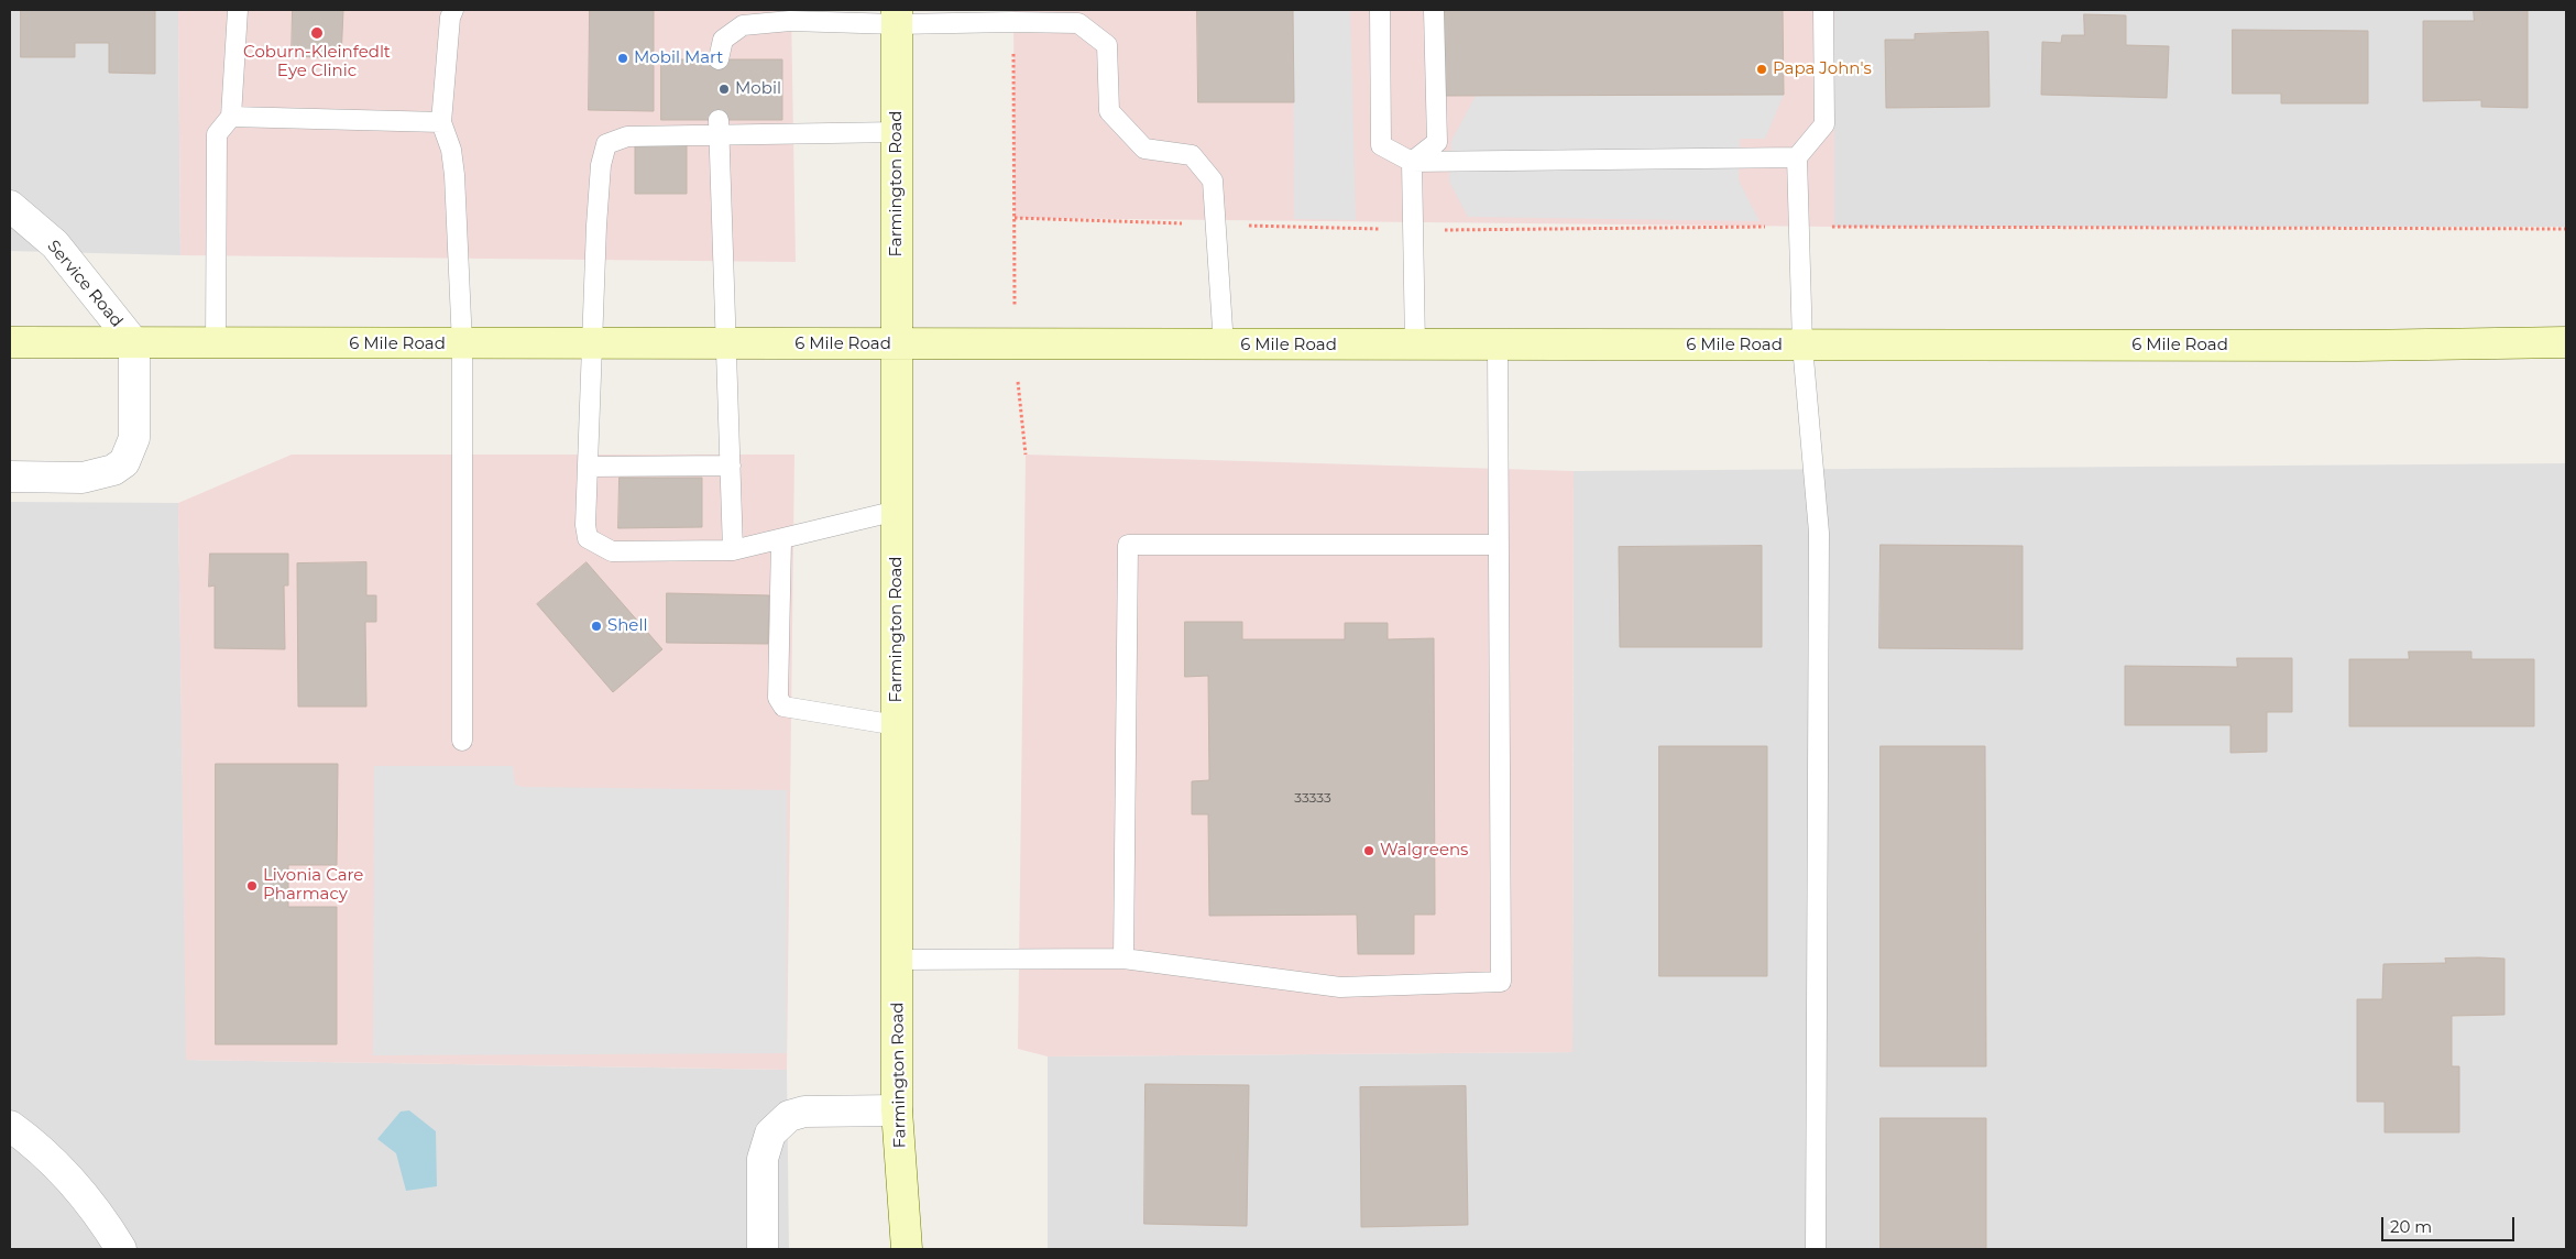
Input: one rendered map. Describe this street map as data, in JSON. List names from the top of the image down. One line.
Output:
{"streets":{"main road":["Farmington Road","6 Mile Road"],"street":["Service Road"]},"crossings":[["Farmington Road","6 Mile Road"],["Service Road","6 Mile Road"]],"places":["Coburn-Kleinfedlt Eye Clinic","Mobil Mart","Papa John's","Mobil","Shell","Walgreens","Livonia Care Pharmacy"],"house_numbers":["33333"],"scale_bar":"20 m"}
